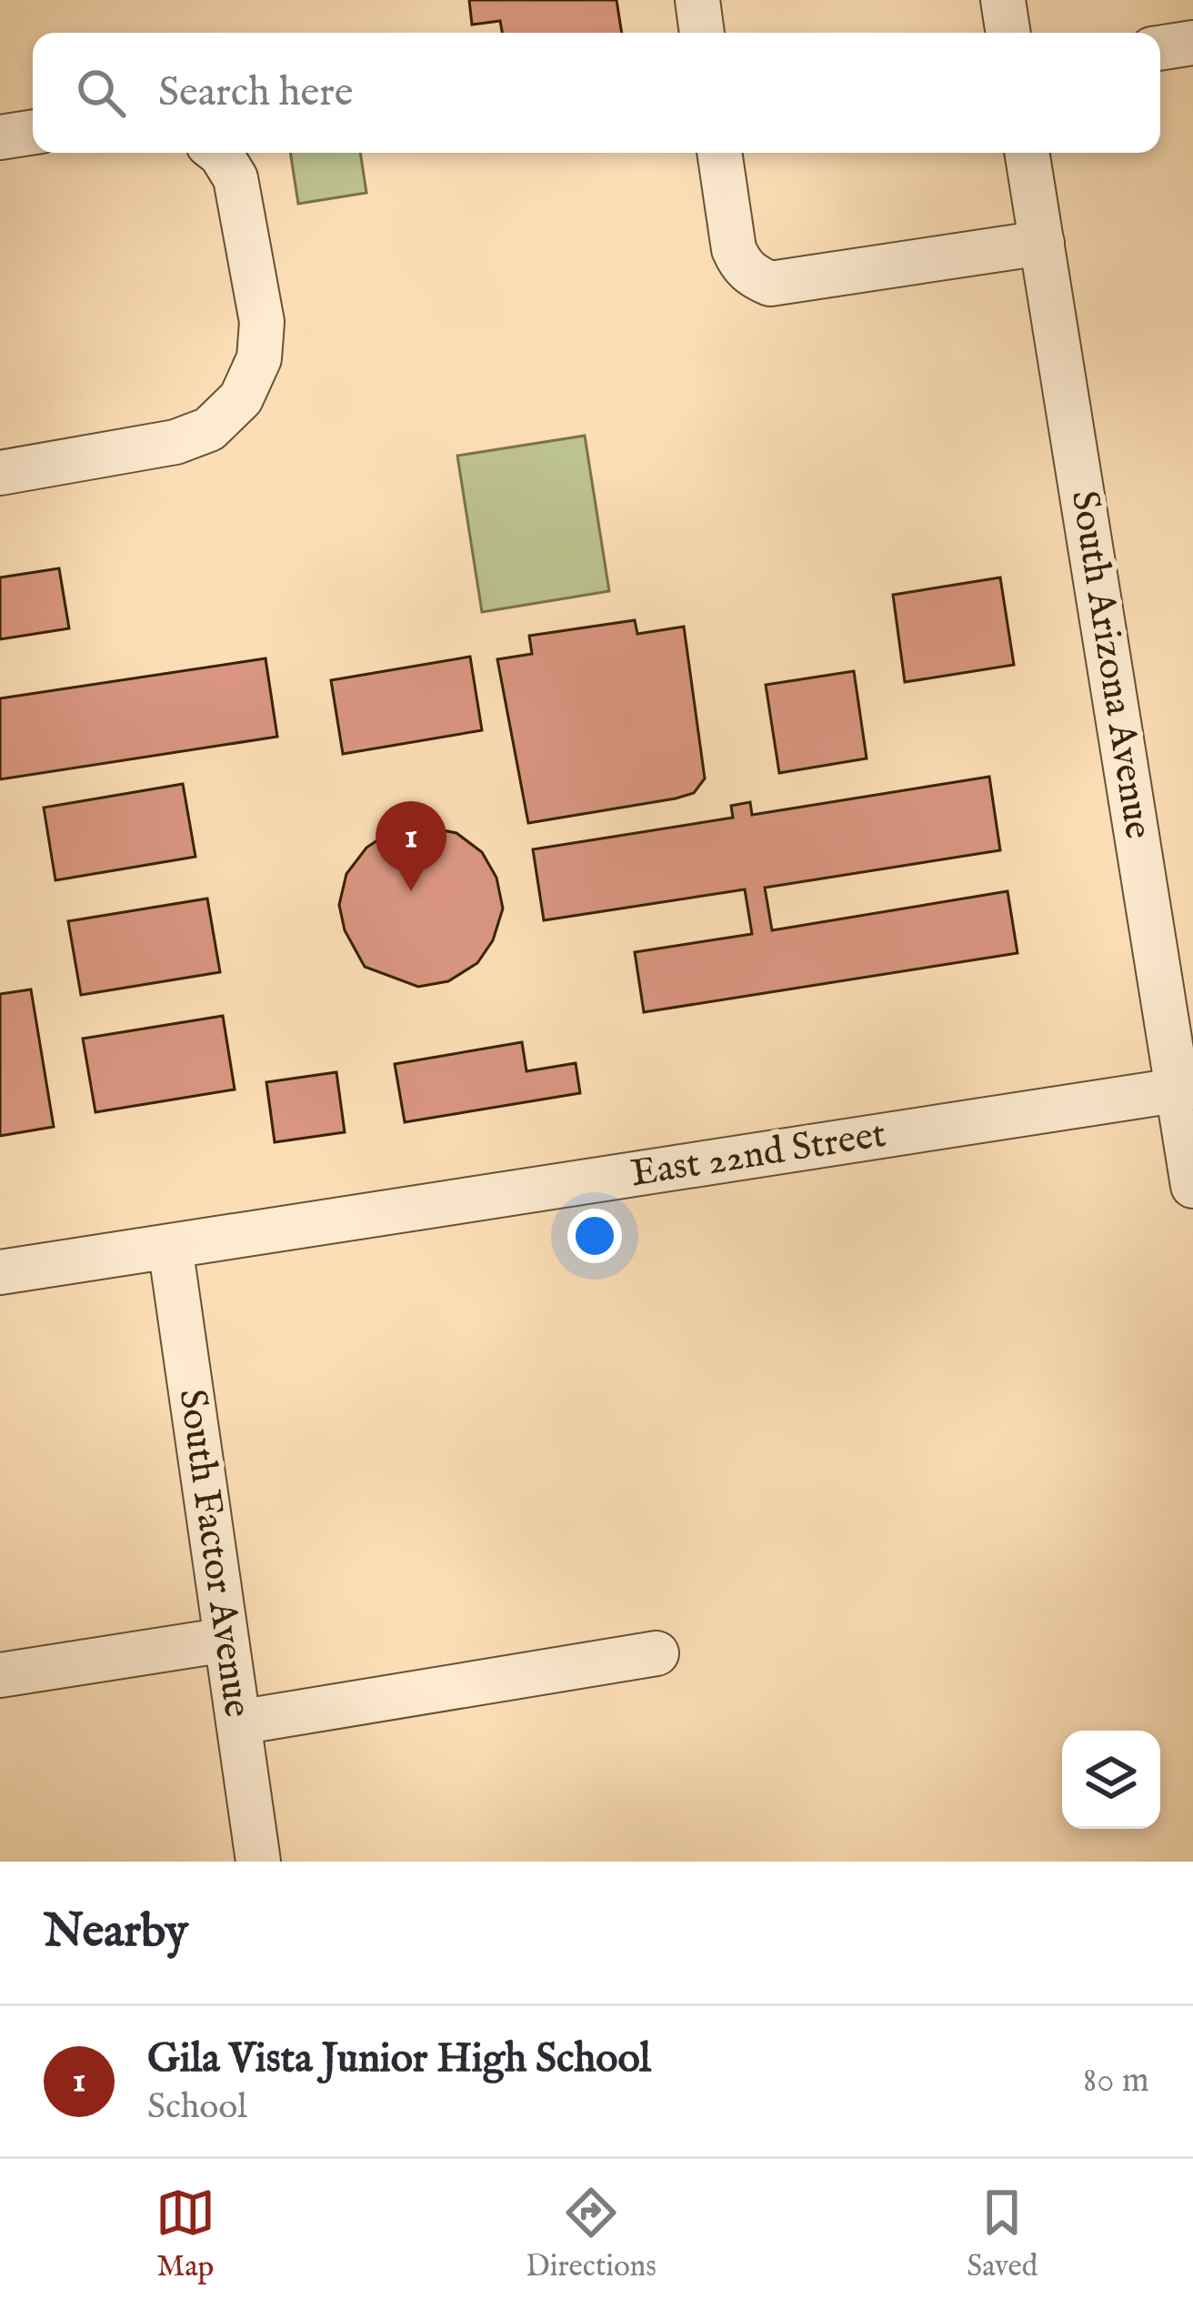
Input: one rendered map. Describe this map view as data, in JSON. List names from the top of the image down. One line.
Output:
{"streets":{"street":["South Arizona Avenue","East 22nd Street","South Factor Avenue"]},"crossings":[["South Arizona Avenue","East 22nd Street"],["East 22nd Street","South Factor Avenue"]],"page":{"search":"Search here","pins":"1","heading":"Nearby","list":[{"mark":"1","name":"Gila Vista Junior High School","note":"School","value":"80 m"}],"nav":["Map","Directions","Saved"]}}
